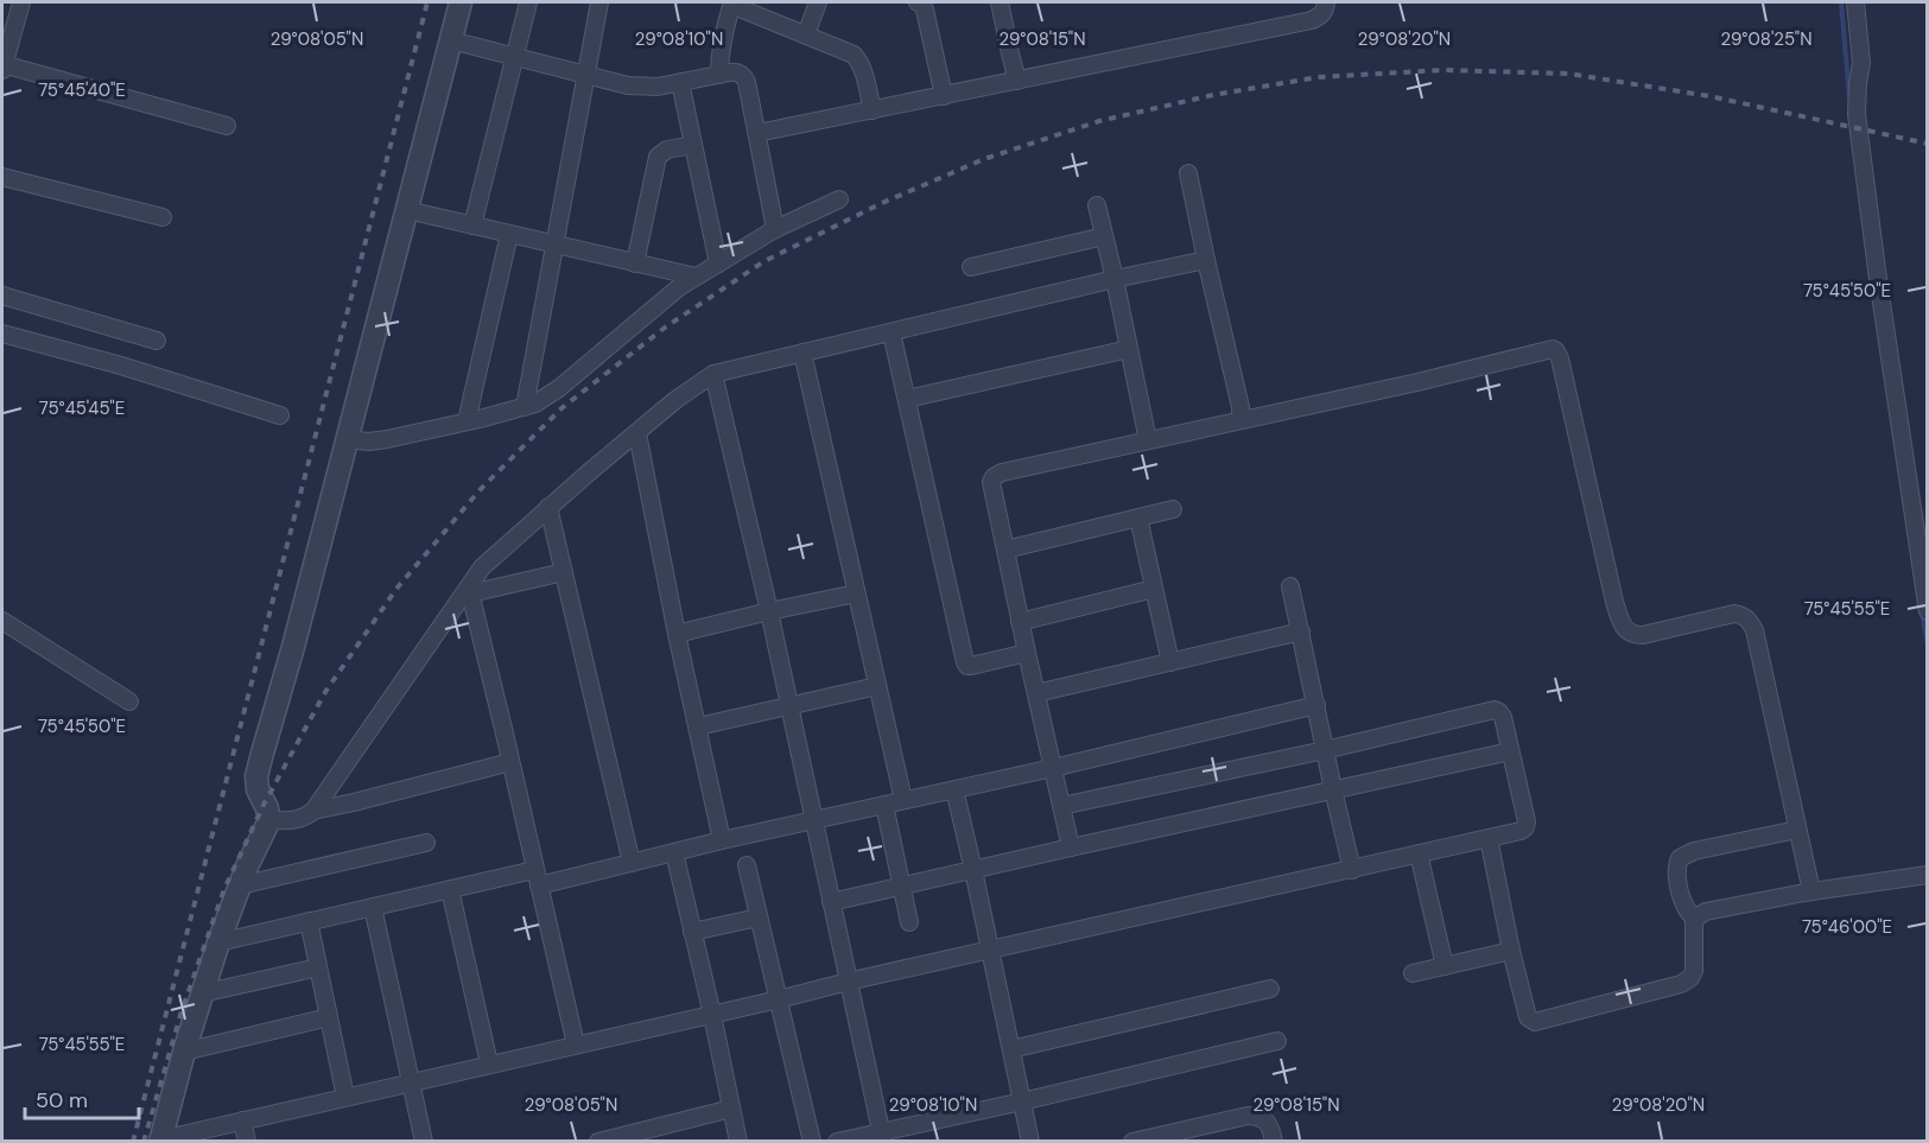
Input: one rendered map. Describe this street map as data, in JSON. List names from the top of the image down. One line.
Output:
{"scale_bar":"50 m","coordinates":["29°08'05\"N","29°08'10\"N","29°08'15\"N","29°08'20\"N","29°08'25\"N","75°45'40\"E","75°45'50\"E","75°45'45\"E","75°45'55\"E","75°46'00\"E"]}
